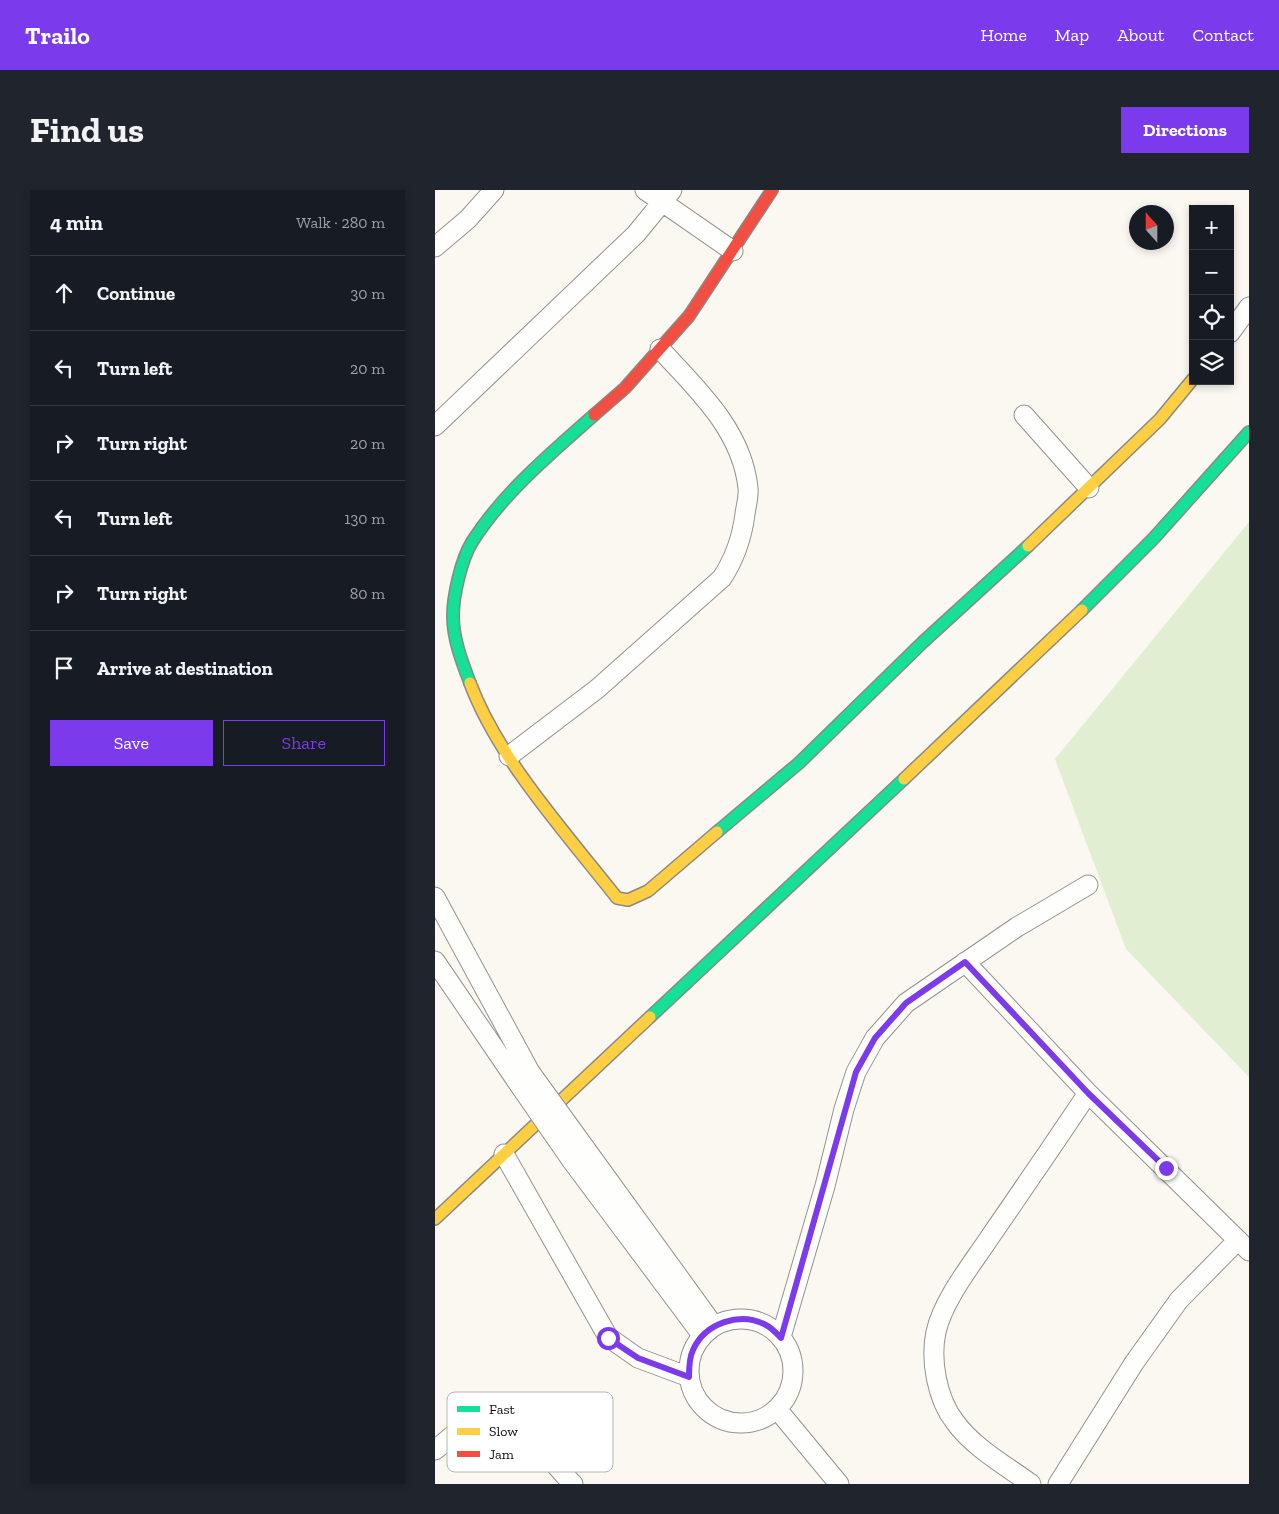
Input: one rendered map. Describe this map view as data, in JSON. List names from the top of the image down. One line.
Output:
{"legend":["Fast","Slow","Jam"],"north":"top","page":{"header":"Trailo","nav":["Home","Map","About","Contact"],"buttons":["Directions",["Save","Share"]],"title":"Find us","heading":["4 min","Walk · 280 m"],"map_buttons":["+","−"],"list":[["Continue","30 m"],["Turn left","20 m"],["Turn right","20 m"],["Turn left","130 m"],["Turn right","80 m"],"Arrive at destination"]}}
